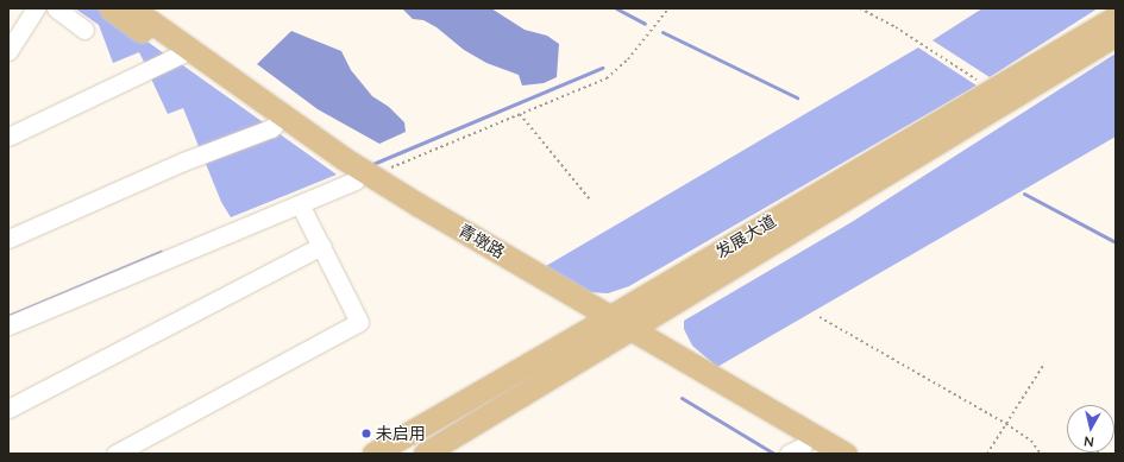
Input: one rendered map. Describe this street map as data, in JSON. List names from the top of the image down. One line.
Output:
{"streets":{"main road":["发展大道","青墩路"]},"crossings":[["发展大道","青墩路"]],"places":["未启用"],"north":"bottom"}
